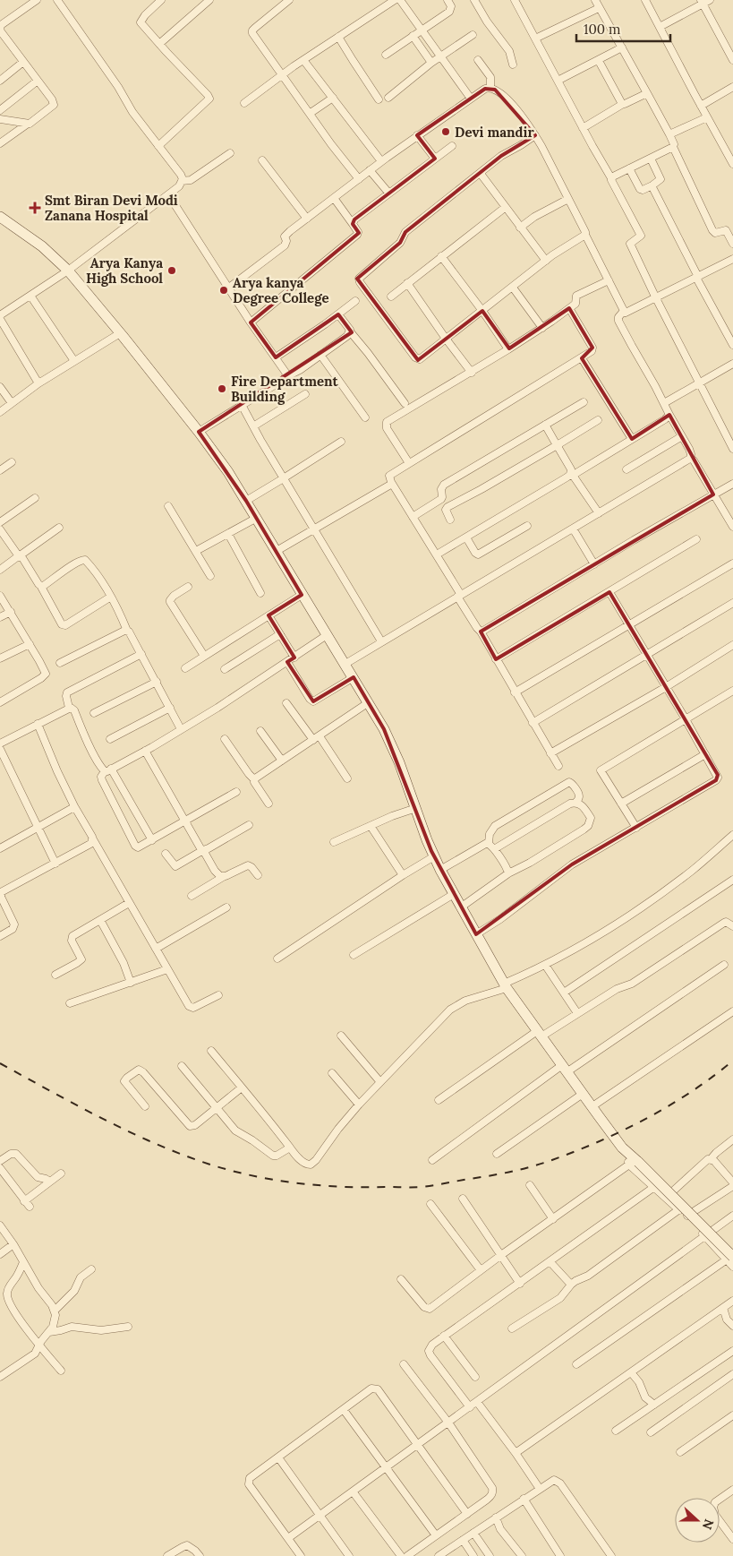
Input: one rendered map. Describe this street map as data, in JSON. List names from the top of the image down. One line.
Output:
{"places":{"other":["Devi mandir","Arya Kanya High School","Arya kanya Degree College","Fire Department Building"],"health":["Smt Biran Devi Modi Zanana Hospital"]},"scale_bar":"100 m","north":"right"}
